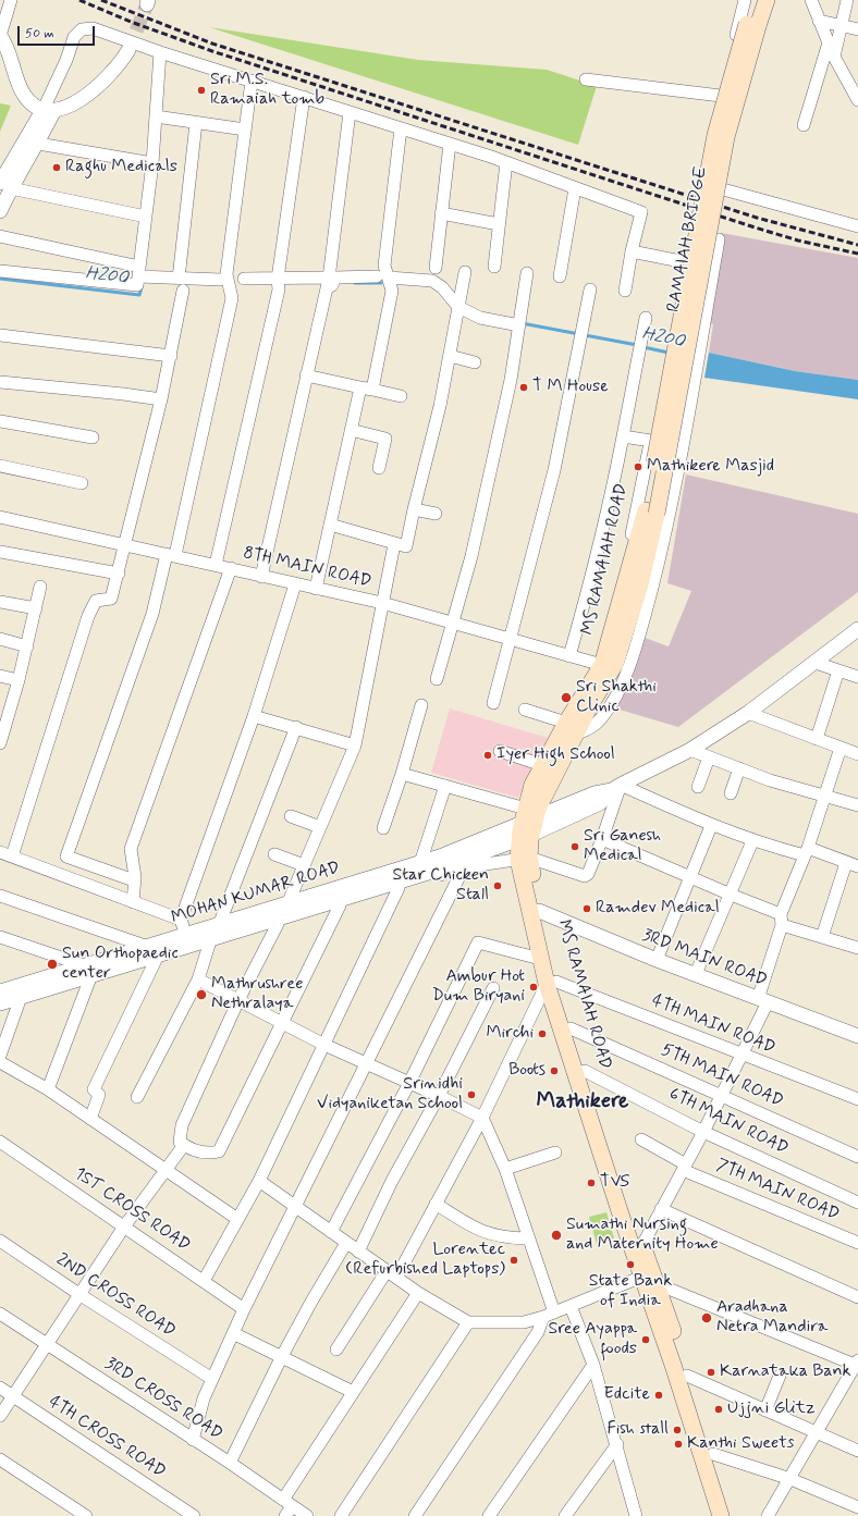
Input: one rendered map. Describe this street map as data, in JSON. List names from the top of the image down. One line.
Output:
{"streets":{"main road":["RAMAIAH BRIDGE","MS RAMAIAH ROAD"],"street":["8TH MAIN ROAD","MOHAN KUMAR ROAD","3RD MAIN ROAD","4TH MAIN ROAD","5TH MAIN ROAD","6TH MAIN ROAD","7TH MAIN ROAD","1ST CROSS ROAD","2ND CROSS ROAD","3RD CROSS ROAD","4TH CROSS ROAD"]},"crossings":[["RAMAIAH BRIDGE","MS RAMAIAH ROAD"],["MS RAMAIAH ROAD","8TH MAIN ROAD"],["MS RAMAIAH ROAD","MOHAN KUMAR ROAD"],["MS RAMAIAH ROAD","3RD MAIN ROAD"],["MS RAMAIAH ROAD","4TH MAIN ROAD"],["MS RAMAIAH ROAD","5TH MAIN ROAD"],["MS RAMAIAH ROAD","6TH MAIN ROAD"]],"districts":["Mathikere"],"water":["H200"],"places":["Sri M.S. Ramaiah tomb","Raghu Medicals","T M House","Mathikere Masjid","Sri Shakthi Clinic","Iyer High School","Sri Ganesh Medical","Star Chicken Stall","Ramdev Medical","Sun Orthopaedic center","Ambur Hot Dum Biryani","Mathrushree Nethralaya","Mirchi","Boots","Srinidhi Vidyaniketan School","TVS","Sumathi Nursing and Maternity Home","Lorentec (Refurbished Laptops)","State Bank of India","Aradhana Netra Mandira","Sree Ayappa foods","Karnataka Bank","Edcite","Ujjni Glitz","Fish stall","Kanthi Sweets"],"scale_bar":"50 m"}
